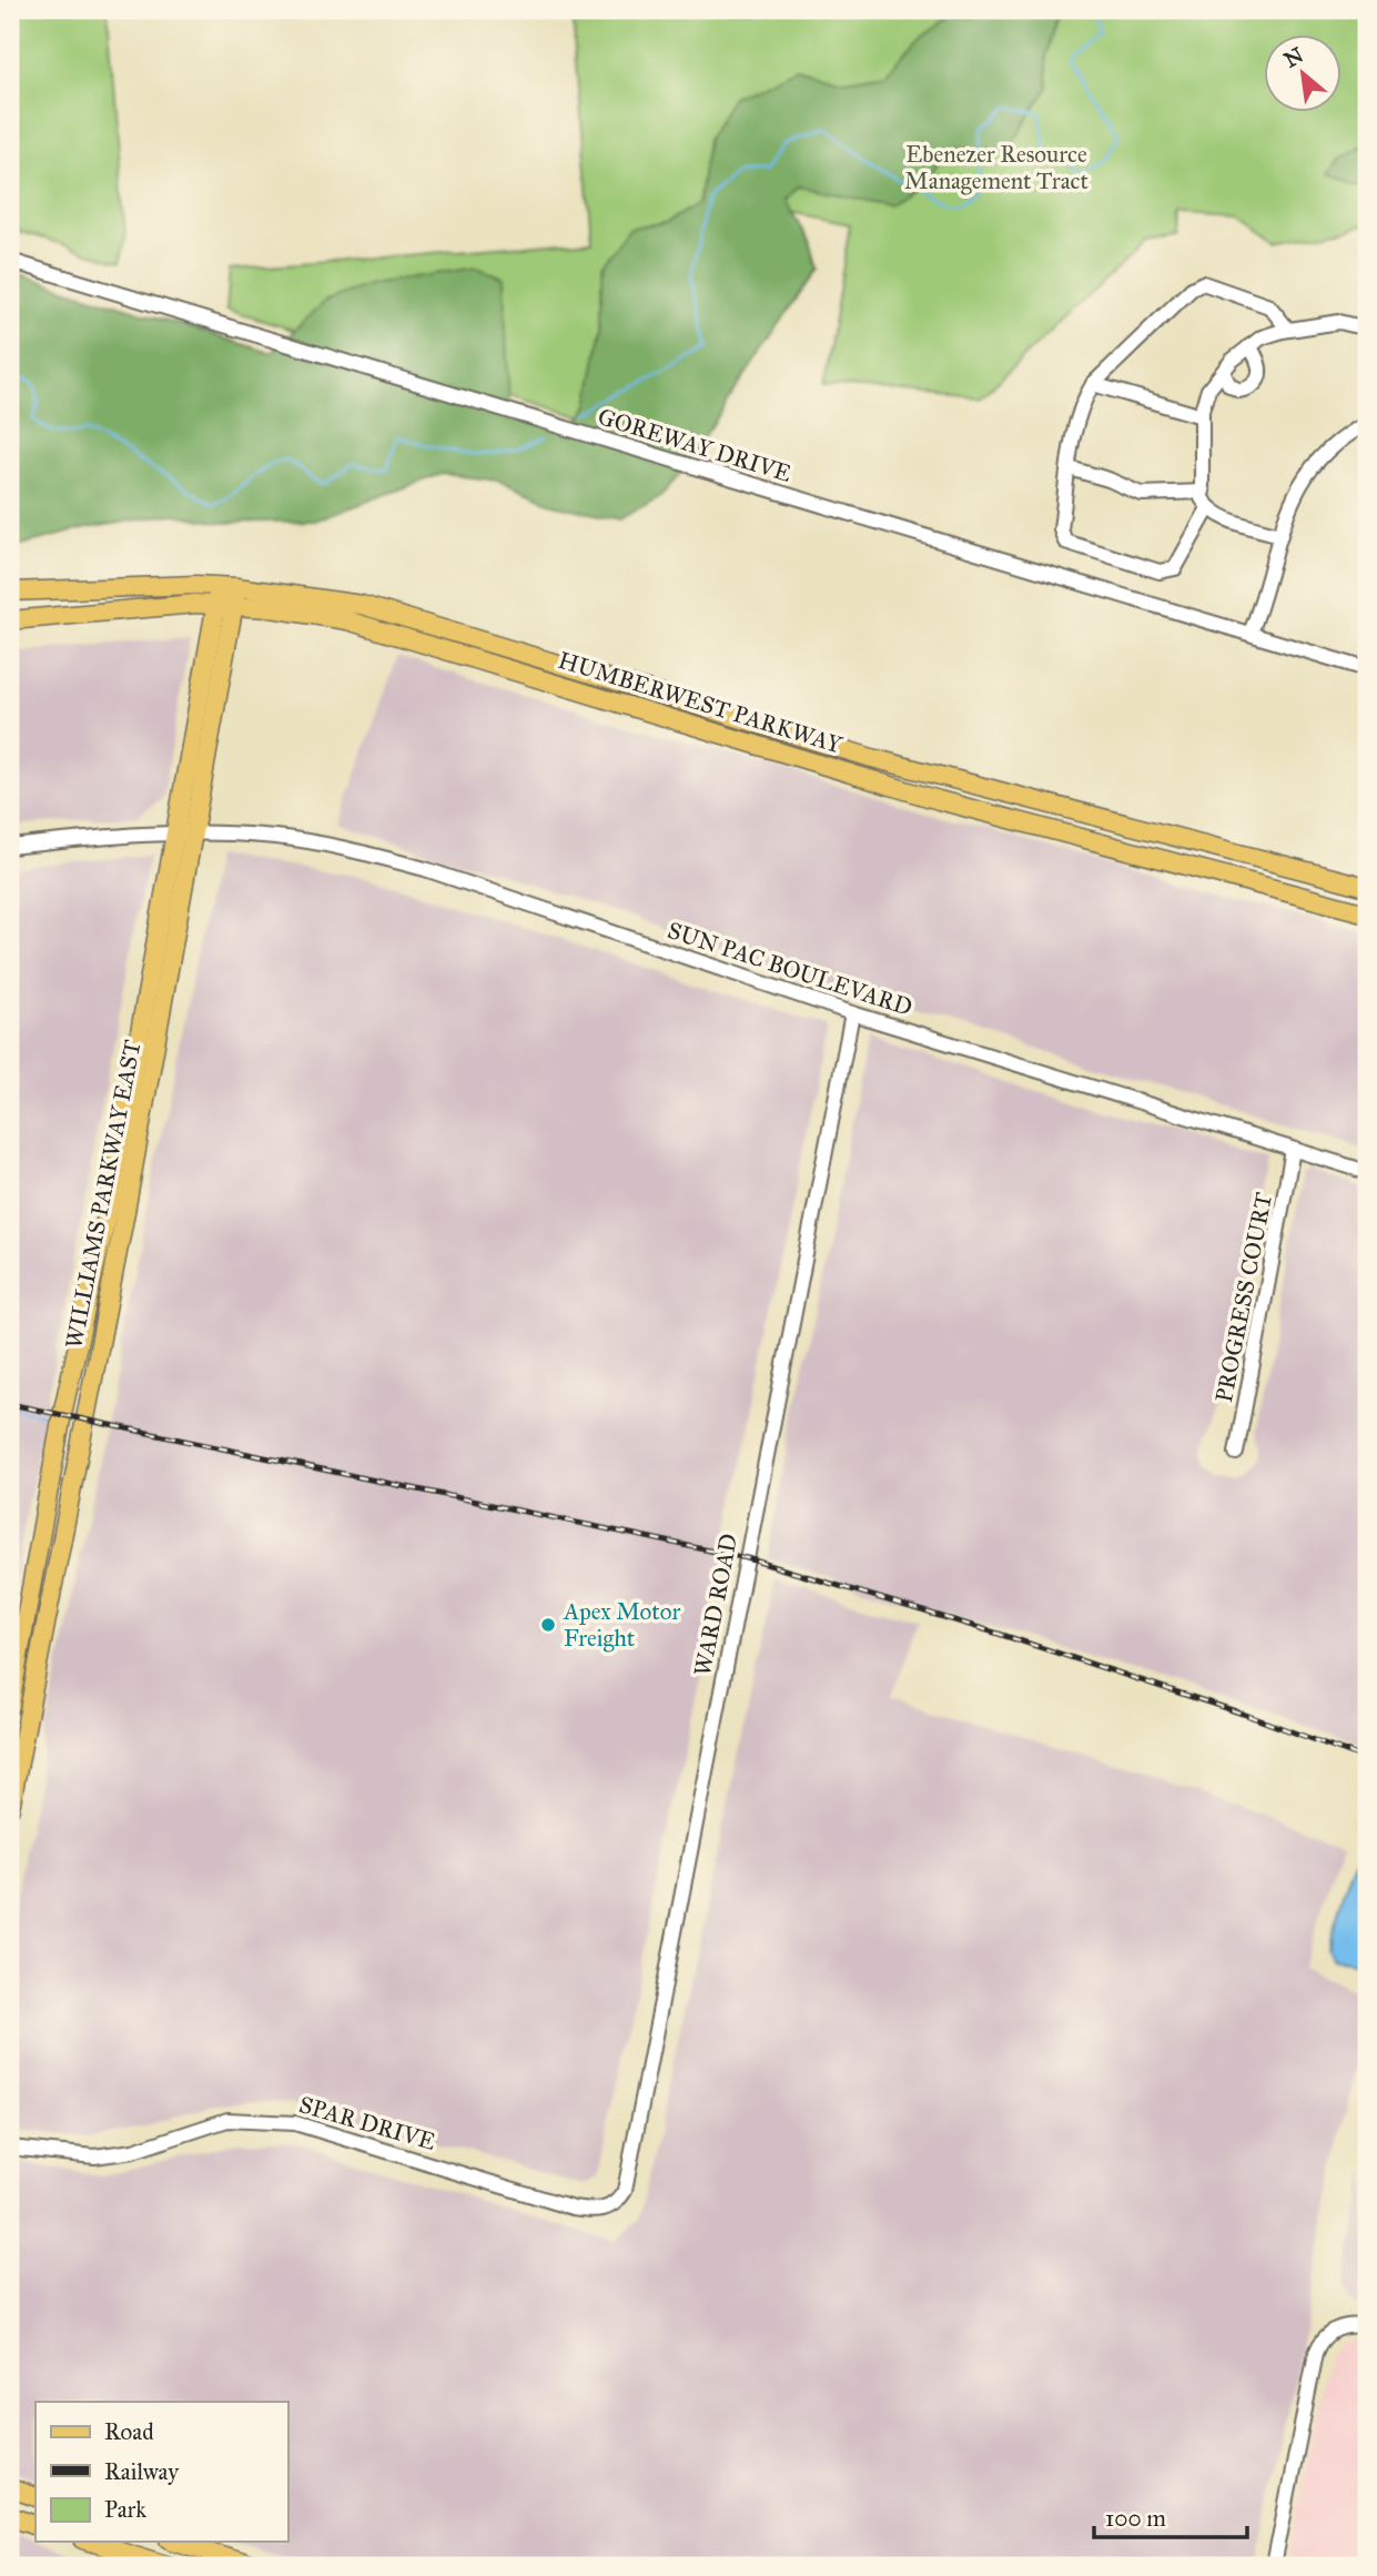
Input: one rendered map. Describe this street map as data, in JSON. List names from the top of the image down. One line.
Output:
{"streets":{"main road":["HUMBERWEST PARKWAY","WILLIAMS PARKWAY EAST"],"street":["GOREWAY DRIVE","SUN PAC BOULEVARD","PROGRESS COURT","WARD ROAD","SPAR DRIVE"]},"crossings":[["HUMBERWEST PARKWAY","WILLIAMS PARKWAY EAST"],["SUN PAC BOULEVARD","WILLIAMS PARKWAY EAST"],["SUN PAC BOULEVARD","PROGRESS COURT"],["SUN PAC BOULEVARD","WARD ROAD"],["WARD ROAD","SPAR DRIVE"]],"parks":["Ebenezer Resource Management Tract"],"places":["Apex Motor Freight"],"legend":["Road","Railway","Park"],"scale_bar":"100 m","north":"top left"}
